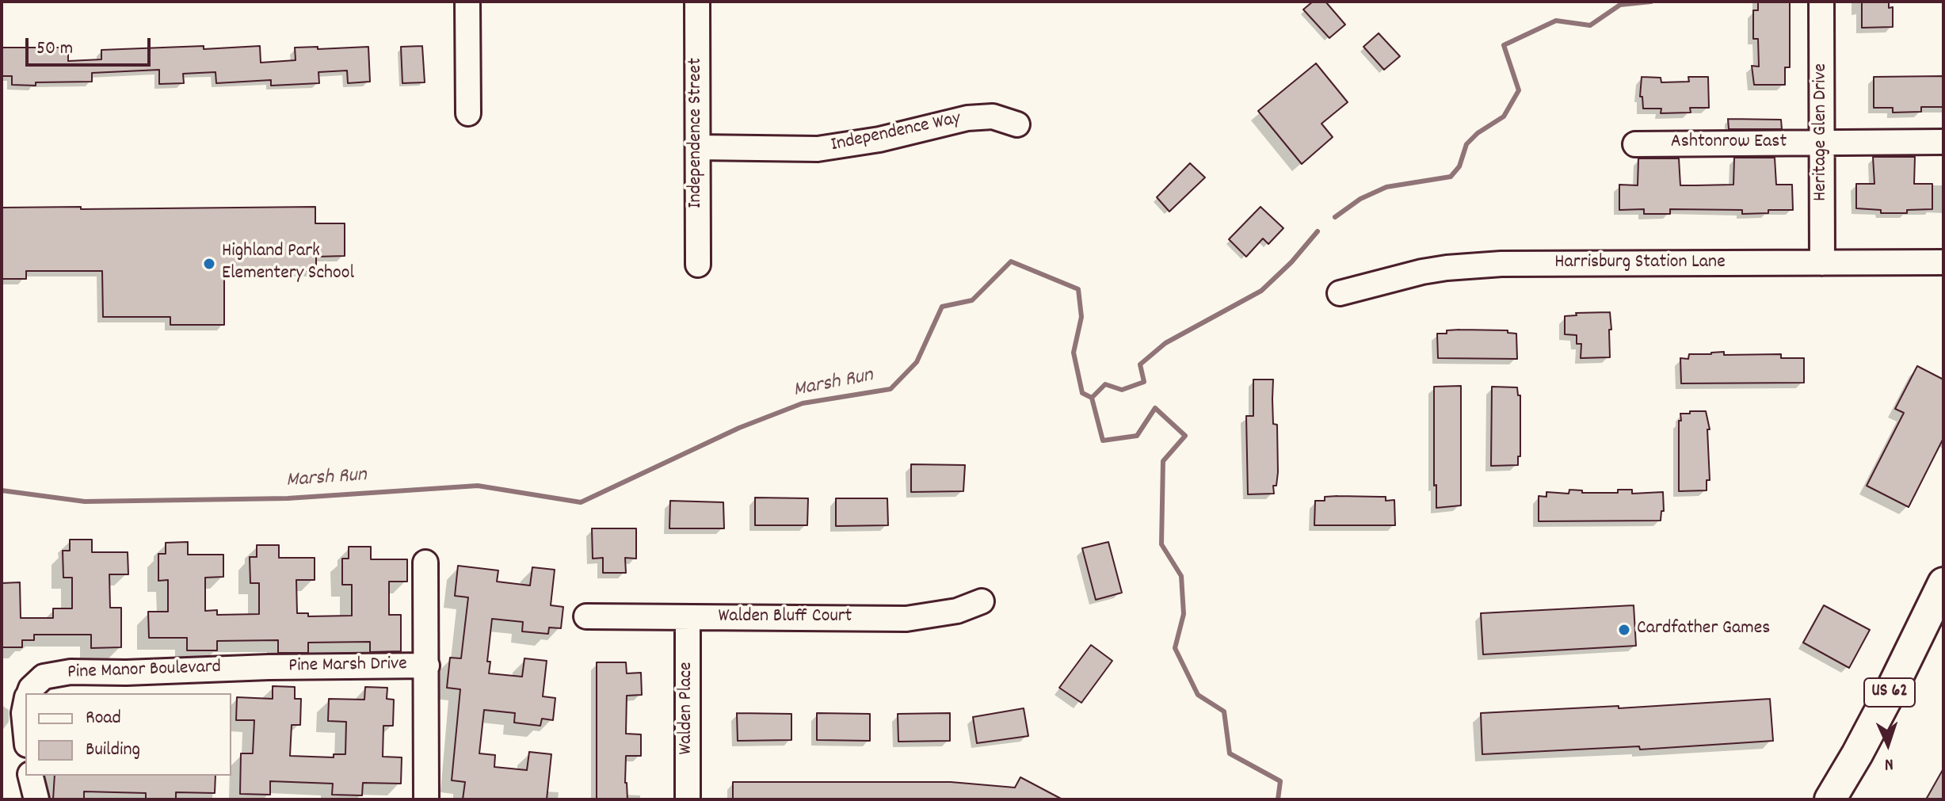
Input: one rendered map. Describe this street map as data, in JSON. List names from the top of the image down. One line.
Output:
{"streets":{"main road":["US 62"],"street":["Heritage Glen Drive","Independence Street","Independence Way","Ashtonrow East","Harrisburg Station Lane","Walden Bluff Court","Pine Marsh Drive","Pine Manor Boulevard","Walden Place"]},"crossings":[["Heritage Glen Drive","Ashtonrow East"],["Heritage Glen Drive","Harrisburg Station Lane"],["Independence Street","Independence Way"],["Walden Bluff Court","Walden Place"],["Pine Marsh Drive","Pine Manor Boulevard"]],"water":["Marsh Run"],"places":["Highland Park Elementery School","Cardfather Games"],"legend":["Road","Building"],"scale_bar":"50 m","north":"bottom"}
